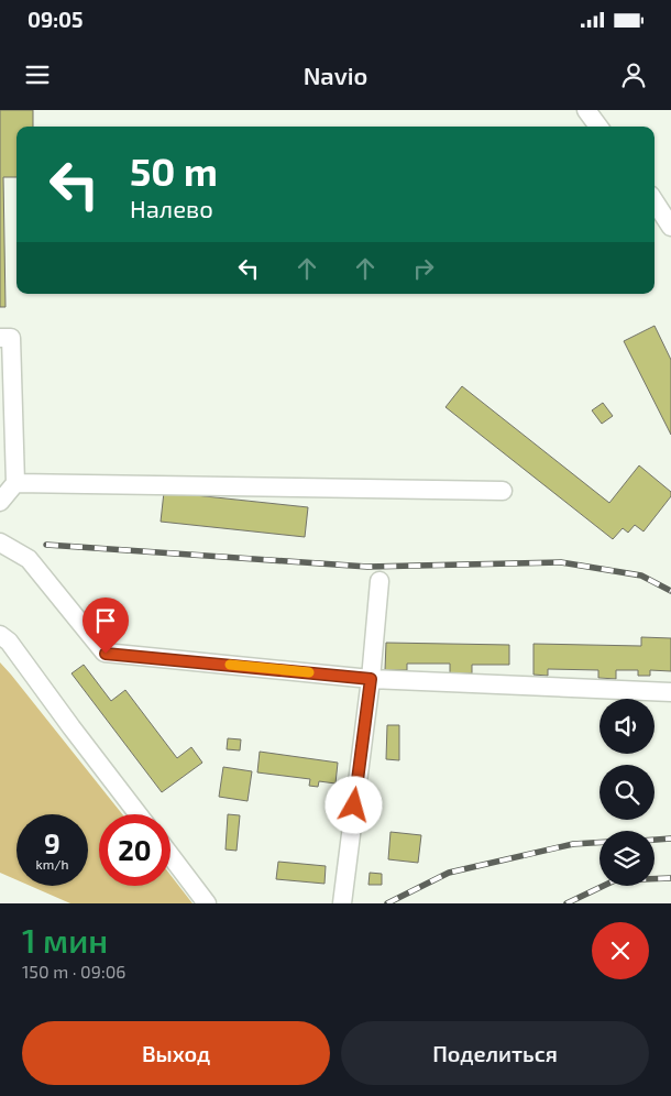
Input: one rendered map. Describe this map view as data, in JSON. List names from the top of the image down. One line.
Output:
{"page":{"status":"09:05","header":"Navio","turn":["50 m","Налево"],"speed":"9 km/h","limit":"20","heading":["1 мин","150 m · 09:06"],"buttons":["Выход","Поделиться"]}}
